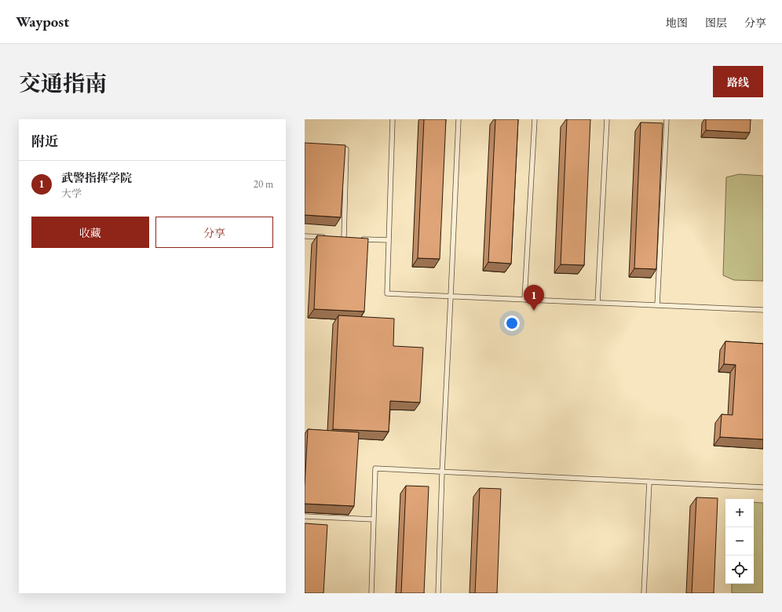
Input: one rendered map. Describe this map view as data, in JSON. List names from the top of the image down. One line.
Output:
{"page":{"header":"Waypost","nav":["地图","图层","分享"],"title":"交通指南","buttons":["路线",["收藏","分享"]],"heading":"附近","list":[{"mark":"1","name":"武警指挥学院","note":"大学","value":"20 m"}],"pins":"1","map_buttons":["+","−"]}}
